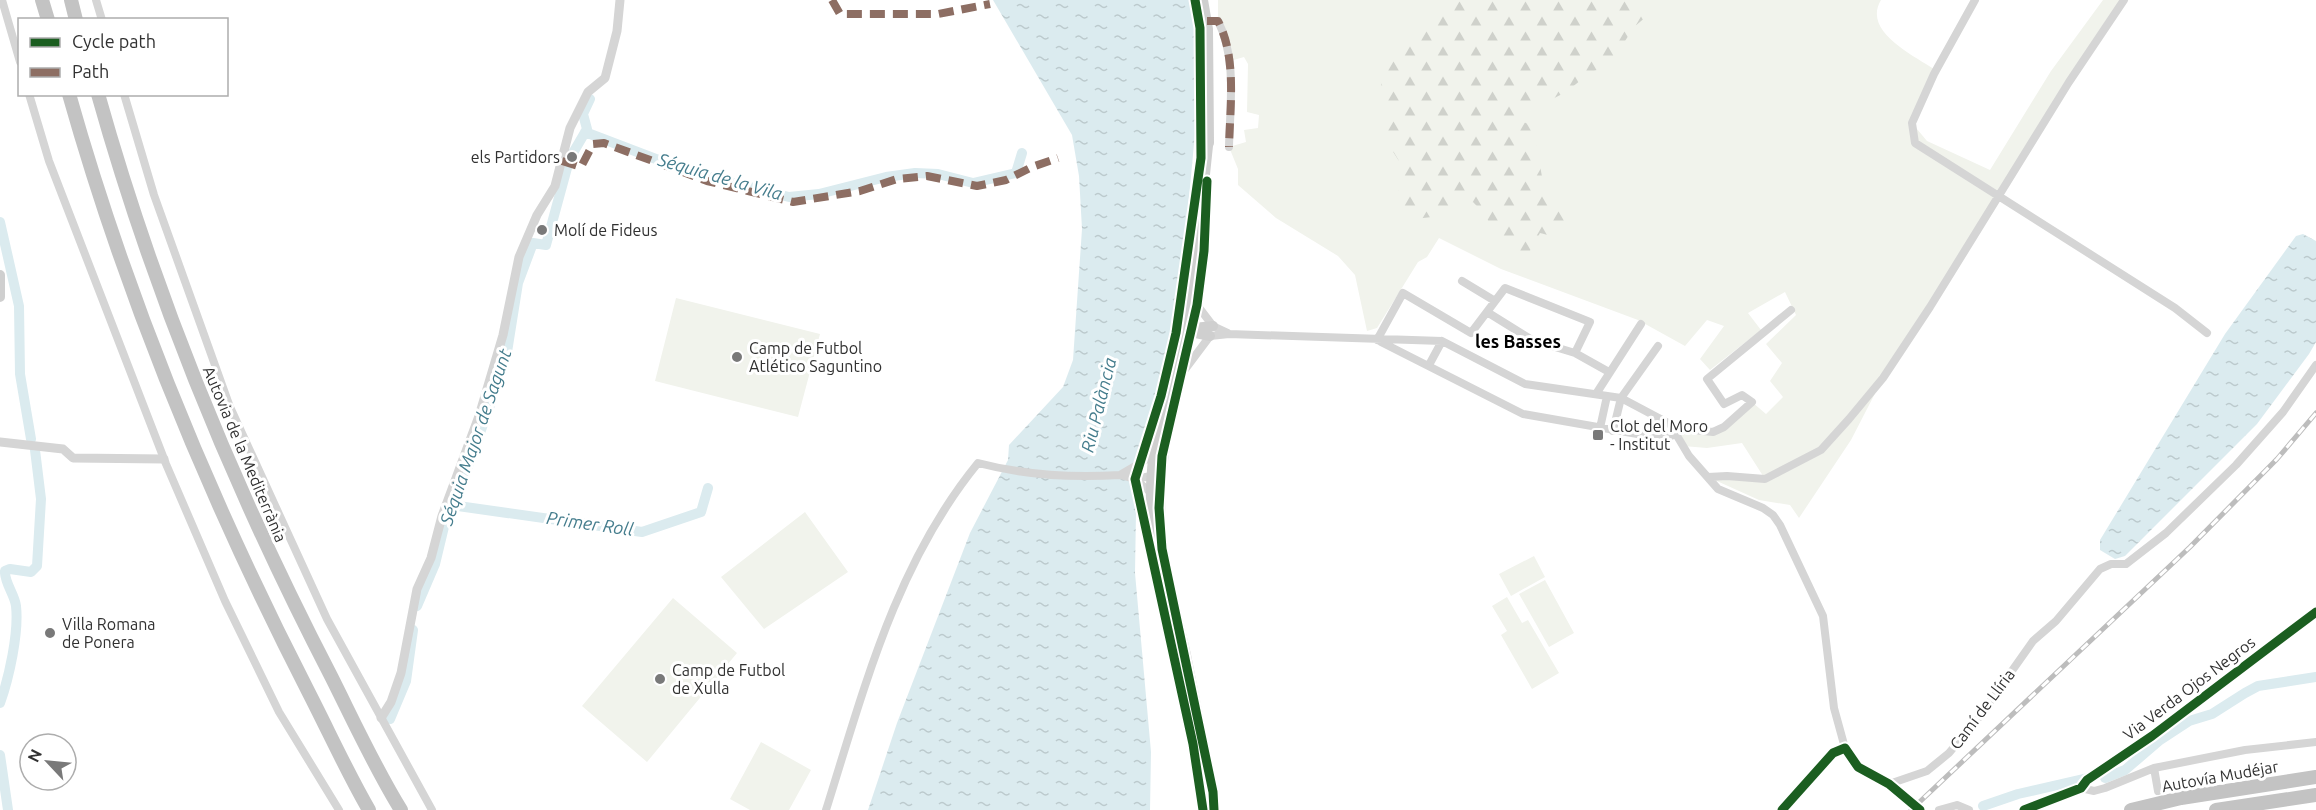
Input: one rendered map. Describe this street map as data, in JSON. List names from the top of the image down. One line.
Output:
{"streets":{"highway":["Autovia de la Mediterrània","Autovía Mudéjar"],"street":["Camí de Llíria"],"cycle path":["Via Verda Ojos Negros"]},"districts":["les Basses"],"water":["Séquia de la Vila","Riu Palància","Séquia Major de Sagunt","Primer Roll"],"places":{"other":["els Partidors","Molí de Fideus","Camp de Futbol Atlético Saguntino","Villa Romana de Ponera","Camp de Futbol de Xulla"],"transit":["Clot del Moro - Institut"]},"legend":["Cycle path","Path"],"north":"top left"}
